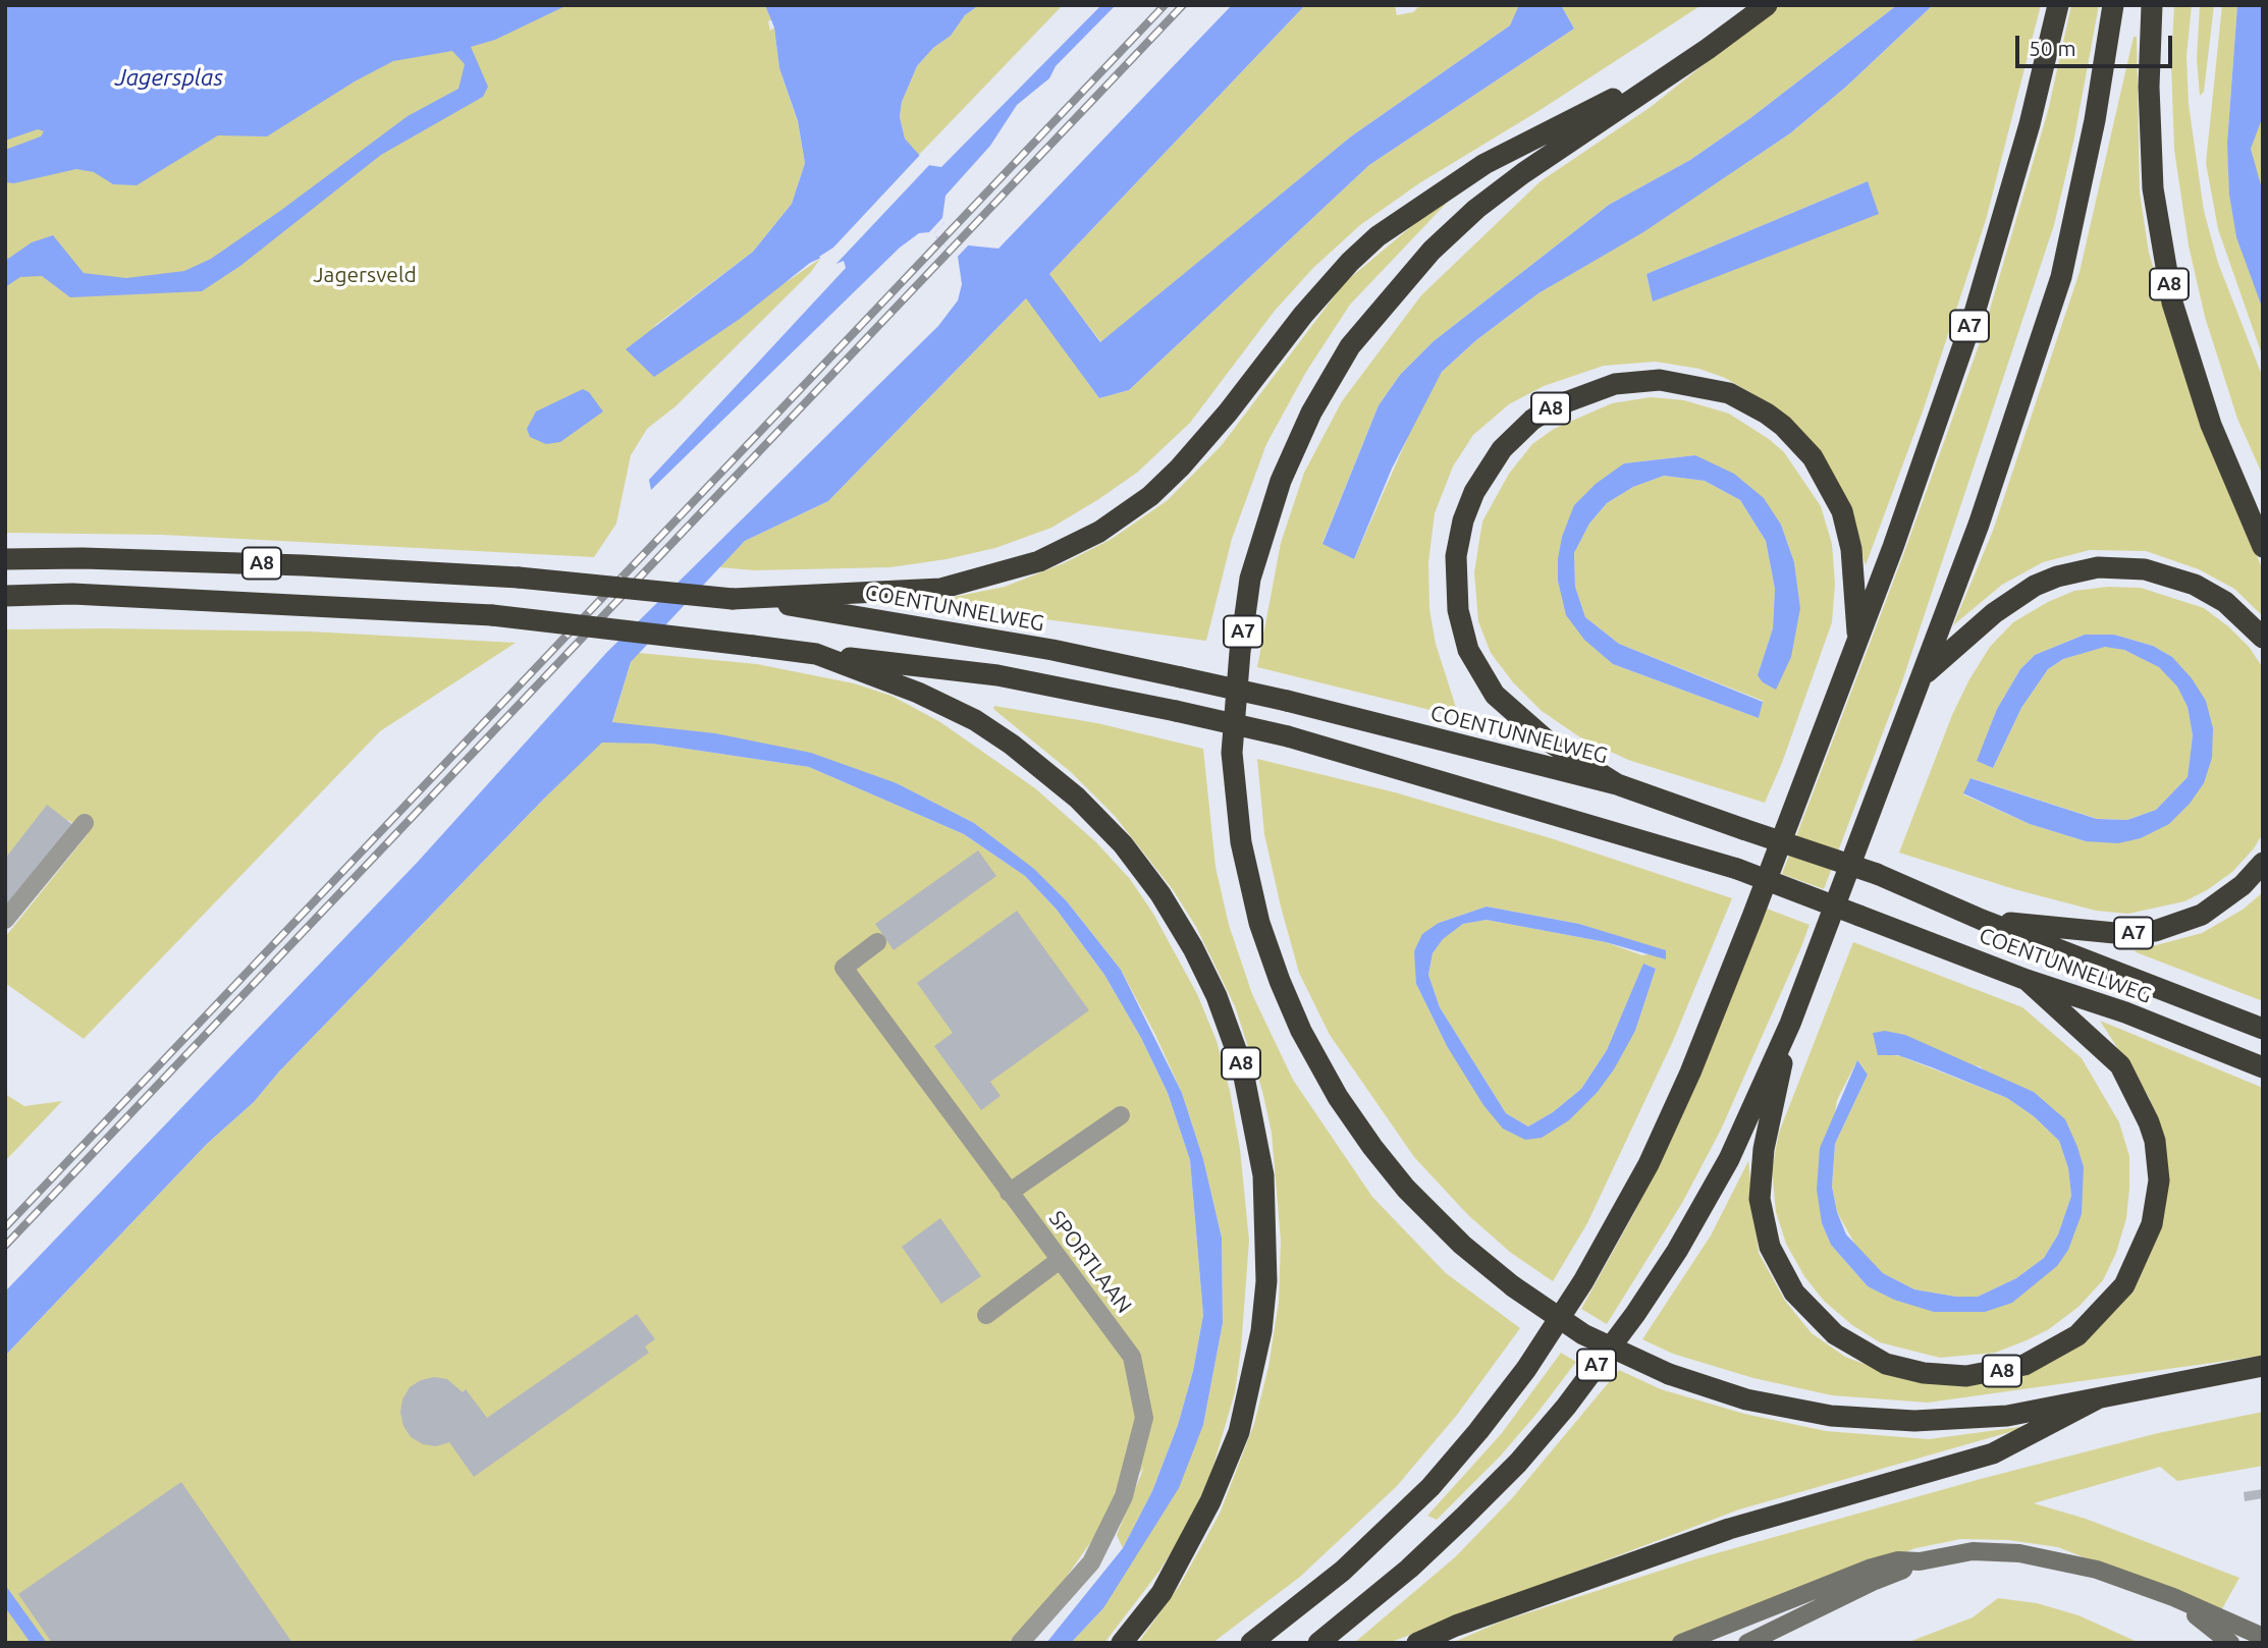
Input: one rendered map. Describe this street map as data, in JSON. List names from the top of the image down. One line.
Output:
{"streets":{"highway":["A8","A7","COENTUNNELWEG"],"street":["SPORTLAAN"]},"crossings":[["A8","A7"],["A8","COENTUNNELWEG"],["A7","COENTUNNELWEG"]],"water":["Jagersplas"],"parks":["Jagersveld"],"scale_bar":"50 m"}
